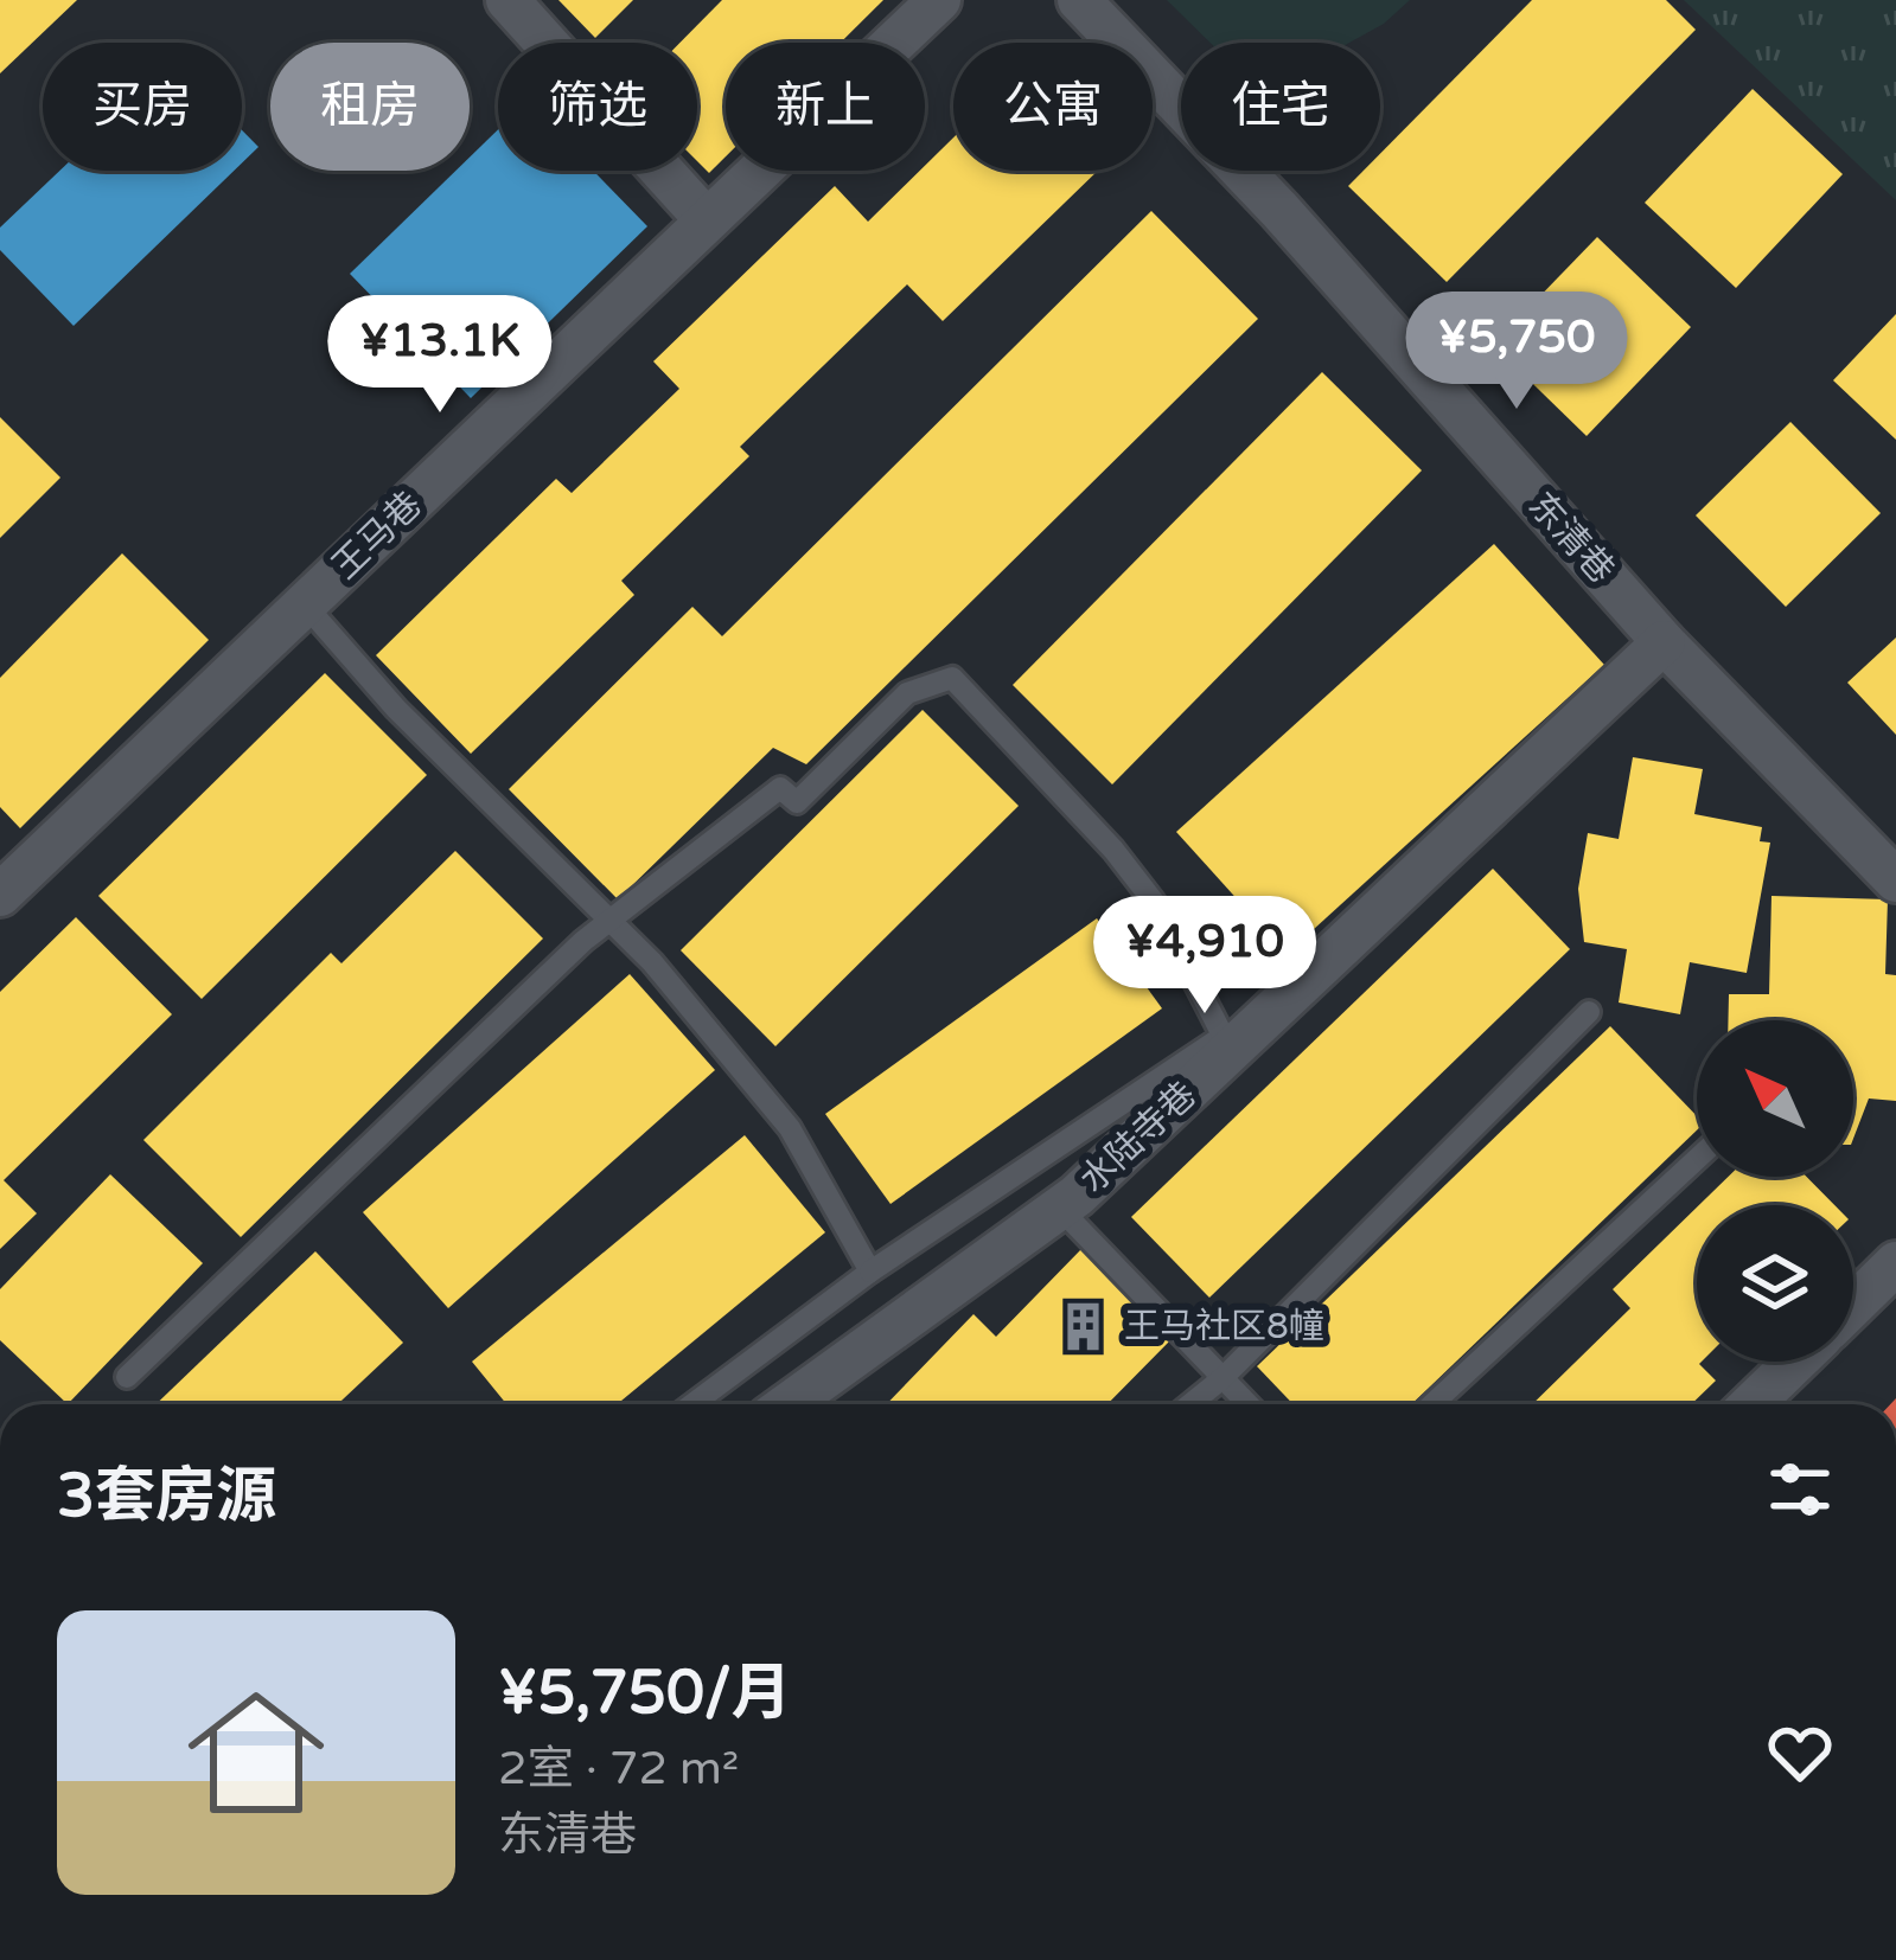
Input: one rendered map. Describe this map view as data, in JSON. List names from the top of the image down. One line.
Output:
{"streets":{"street":["王马巷","东清巷","水陆寺巷"]},"crossings":[["东清巷","水陆寺巷"]],"places":{"building":["王马社区8幢"]},"north":"top left","page":{"chip":["买房","租房","筛选","新上","公寓","住宅"],"price":["¥5,750","¥13.1K","¥4,910"],"heading":"3套房源","list":[{"name":"¥5,750/月","note":"2室 · 72 m² · 东清巷"}]}}
